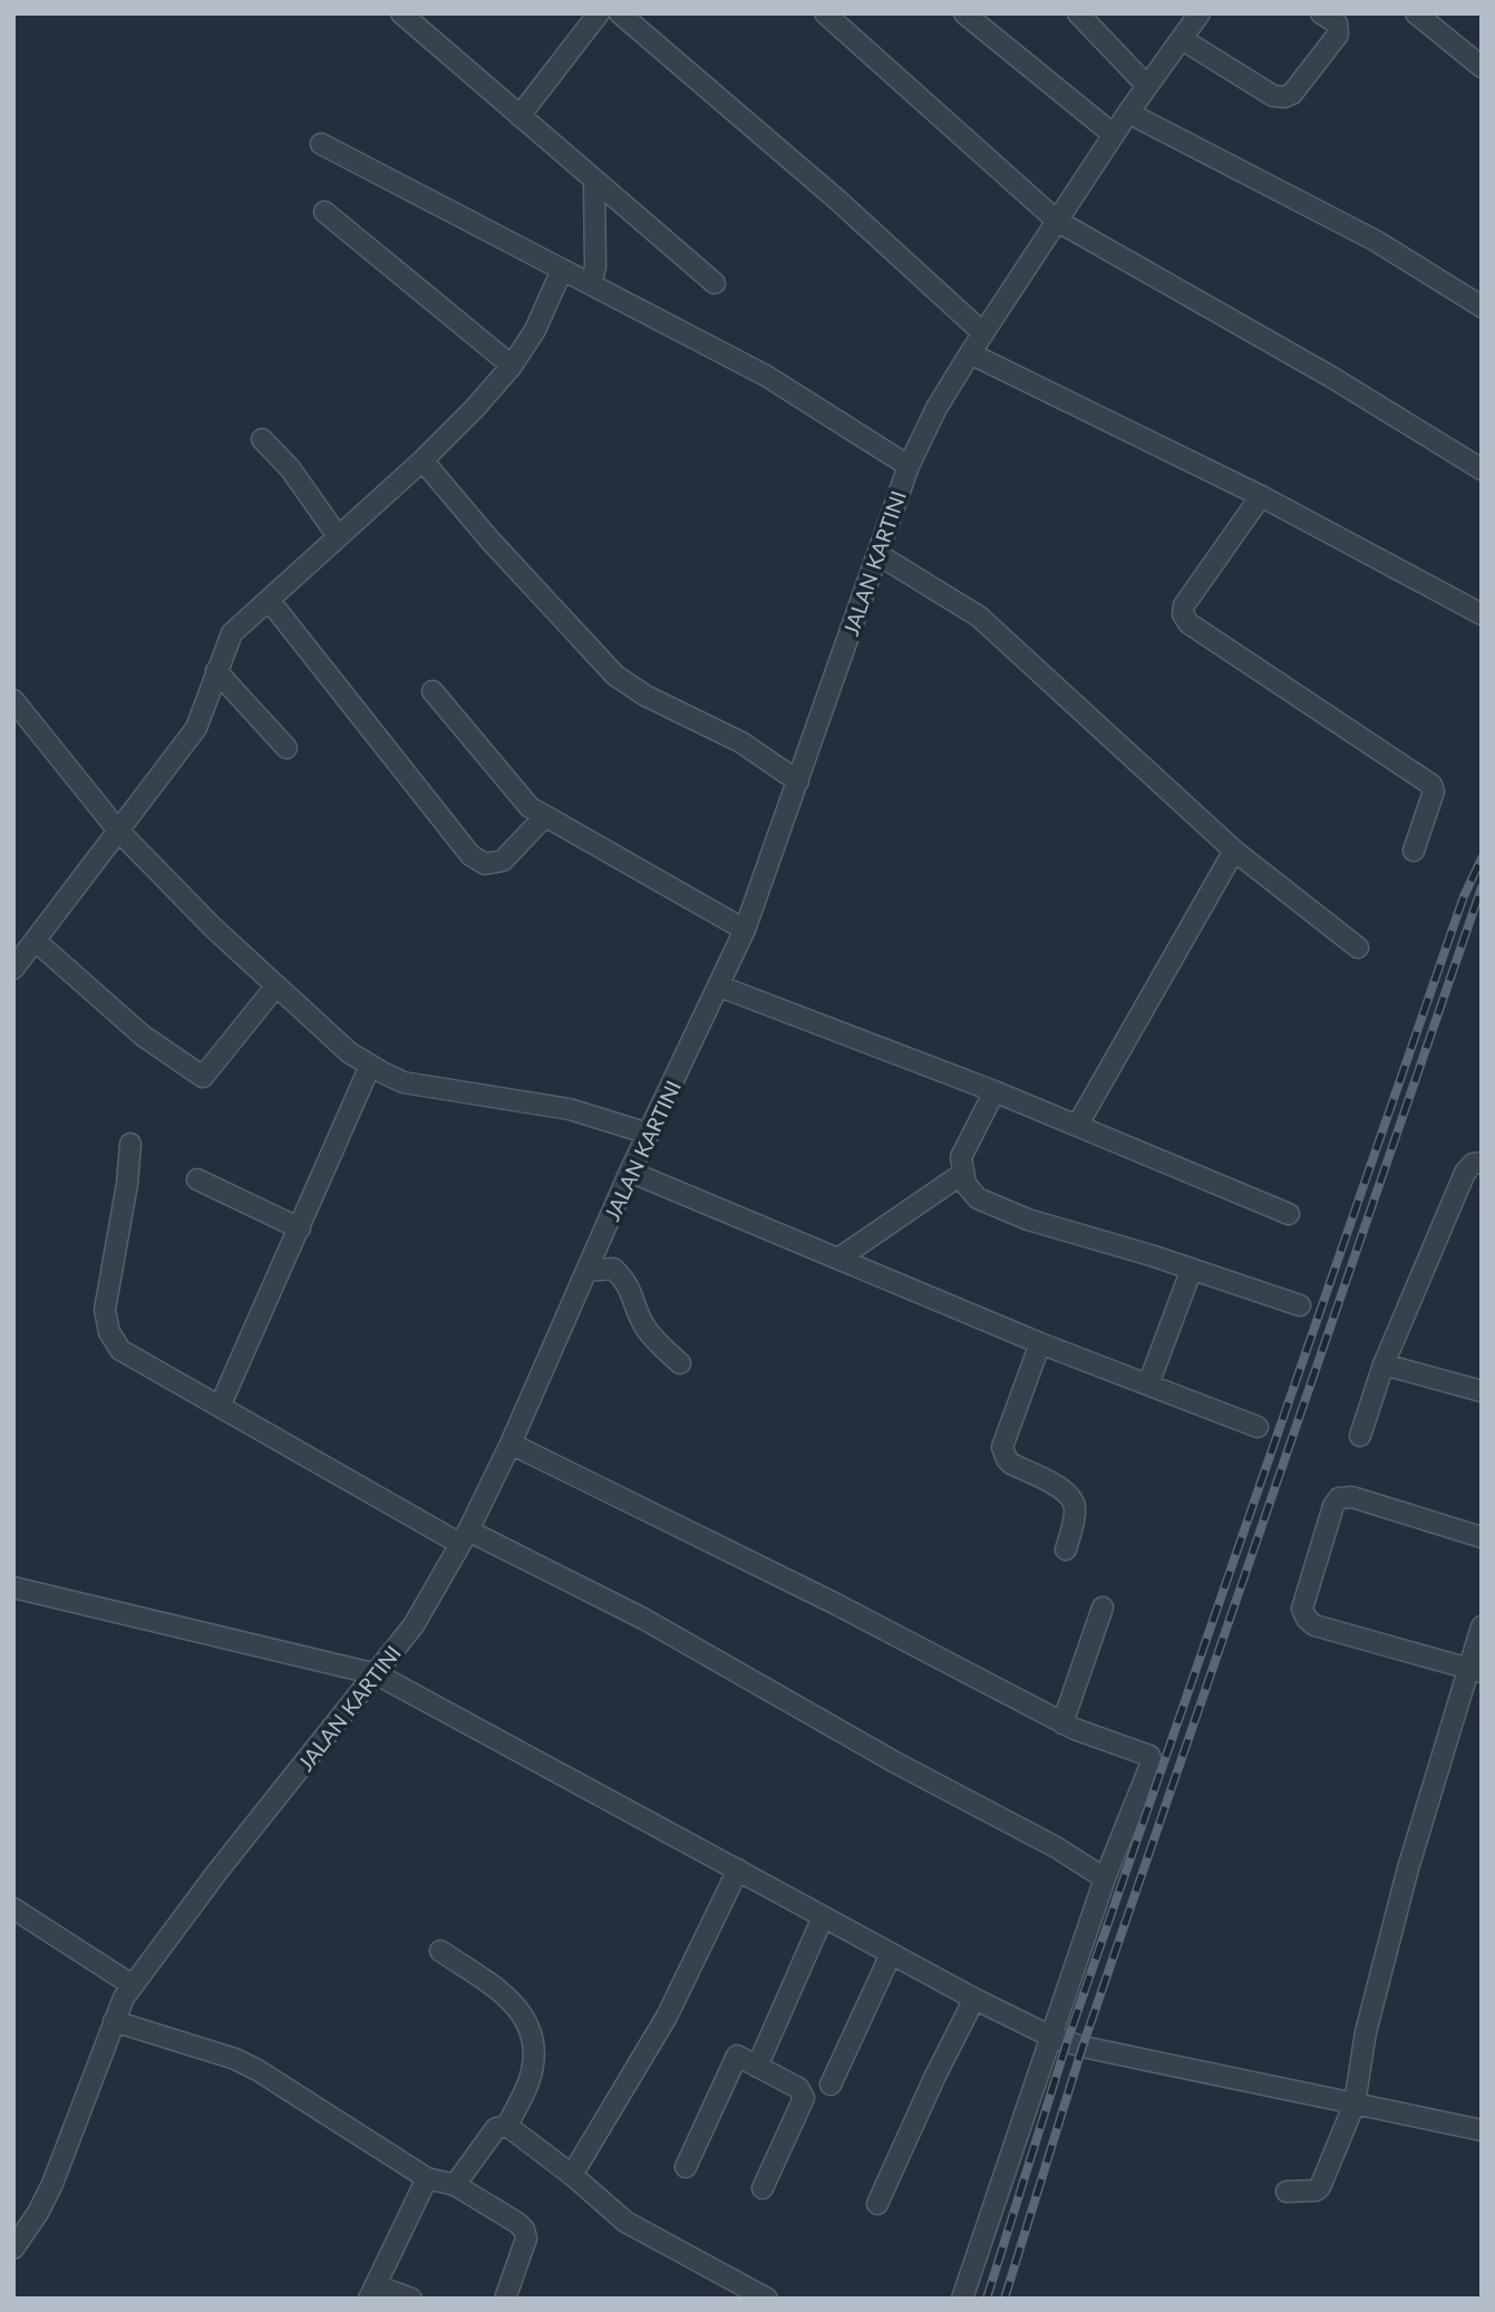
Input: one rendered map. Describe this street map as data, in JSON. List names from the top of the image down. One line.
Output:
{"streets":{"street":["JALAN KARTINI"]}}
